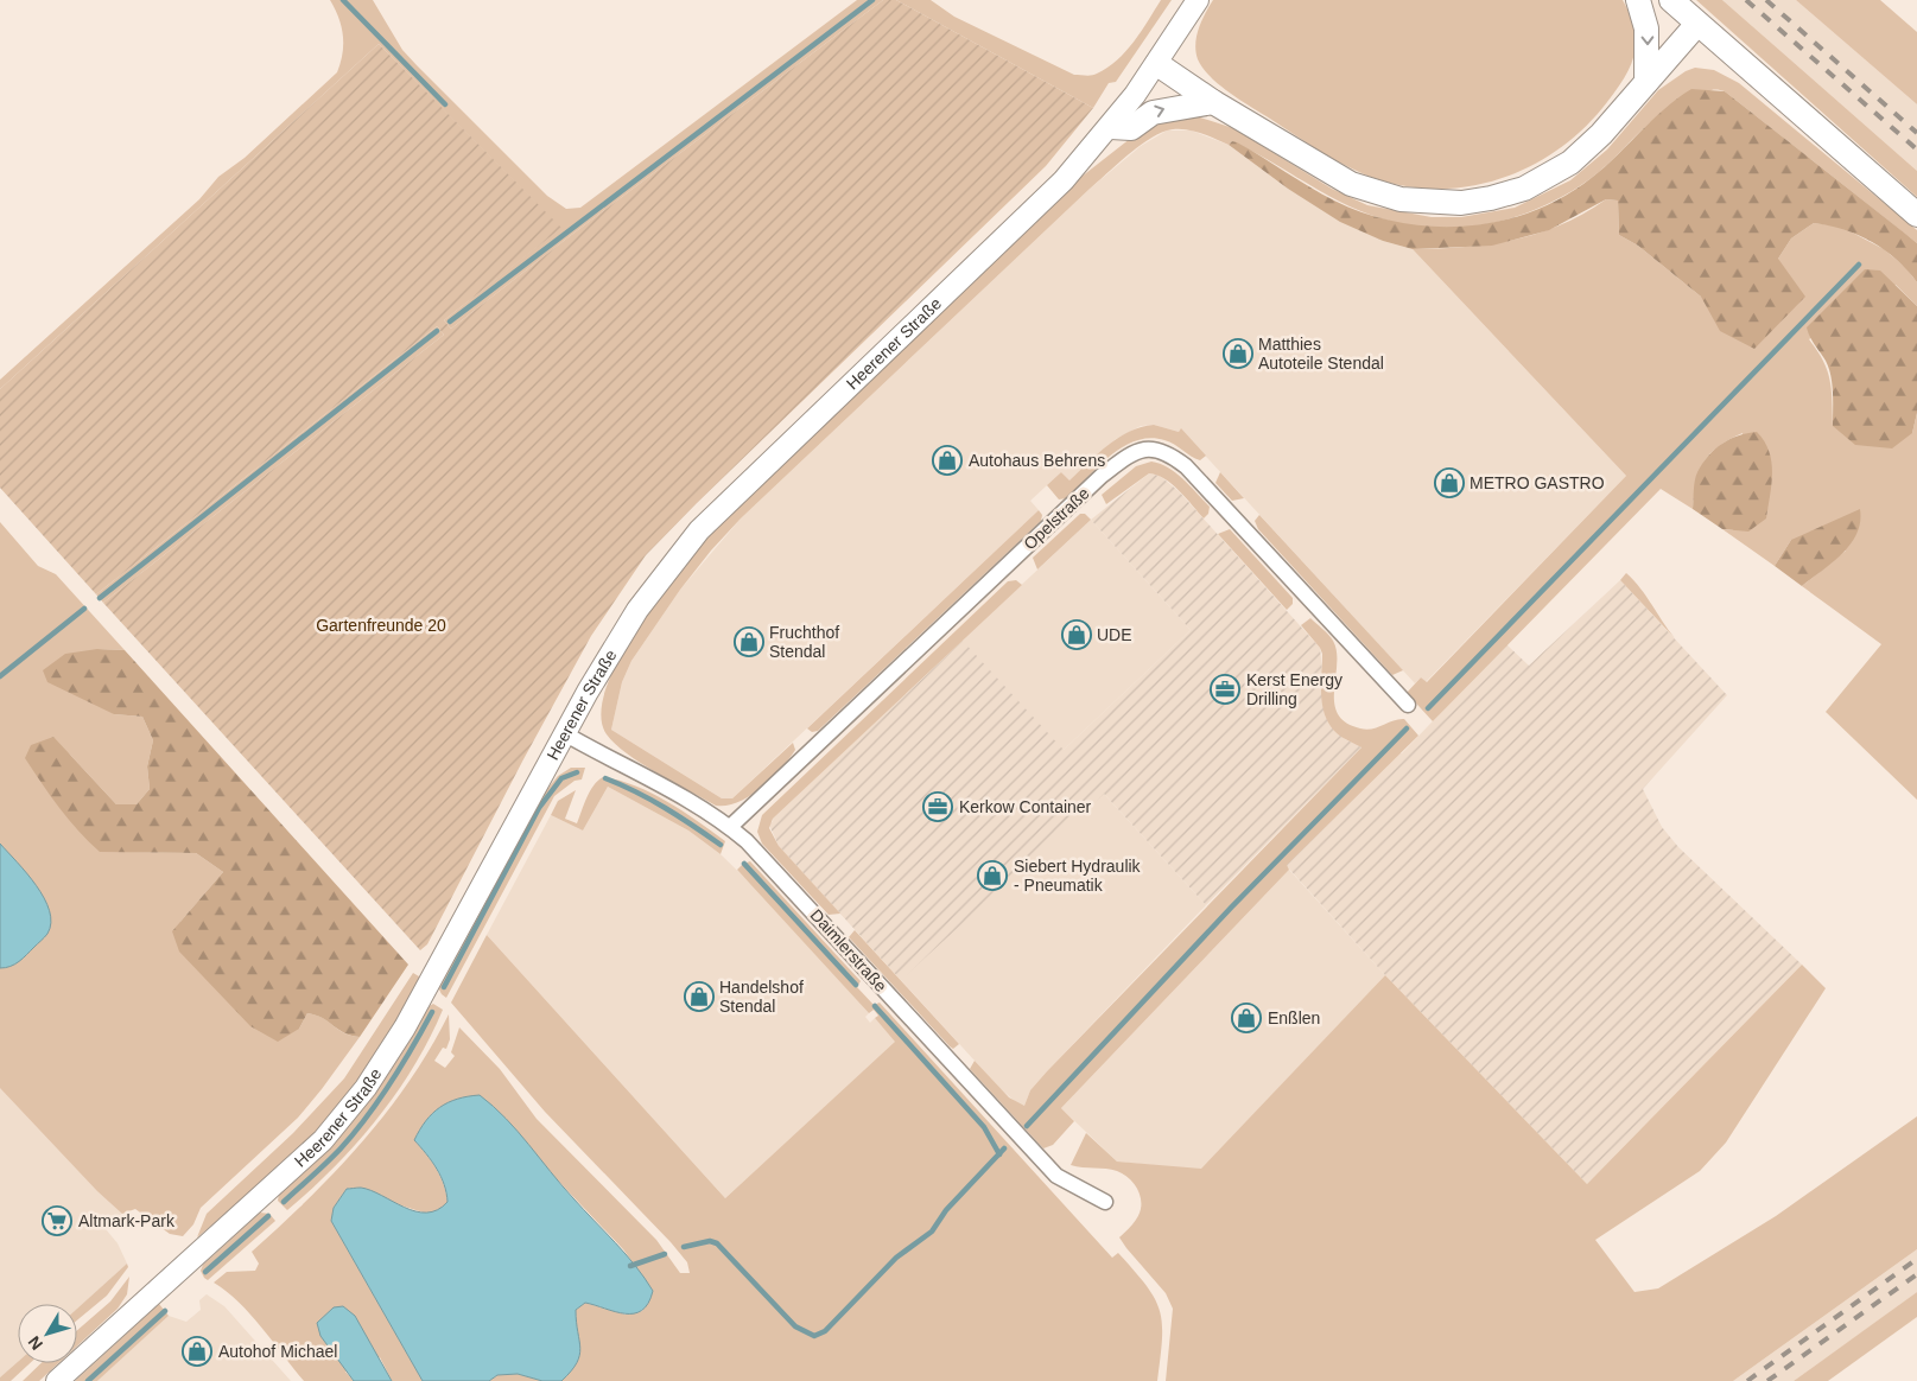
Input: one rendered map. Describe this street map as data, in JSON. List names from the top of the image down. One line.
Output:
{"streets":{"main road":["Heerener Straße"],"street":["Opelstraße","Daimlerstraße"]},"crossings":[["Heerener Straße","Daimlerstraße"],["Opelstraße","Daimlerstraße"]],"parks":["Gartenfreunde 20"],"places":{"shop":["Matthies Autoteile Stendal","Autohaus Behrens","METRO GASTRO","UDE","Fruchthof Stendal","Siebert Hydraulik - Pneumatik","Handelshof Stendal","Enßlen","Autohof Michael"],"office":["Kerst Energy Drilling","Kerkow Container"],"supermarket":["Altmark-Park"]},"north":"bottom left"}
